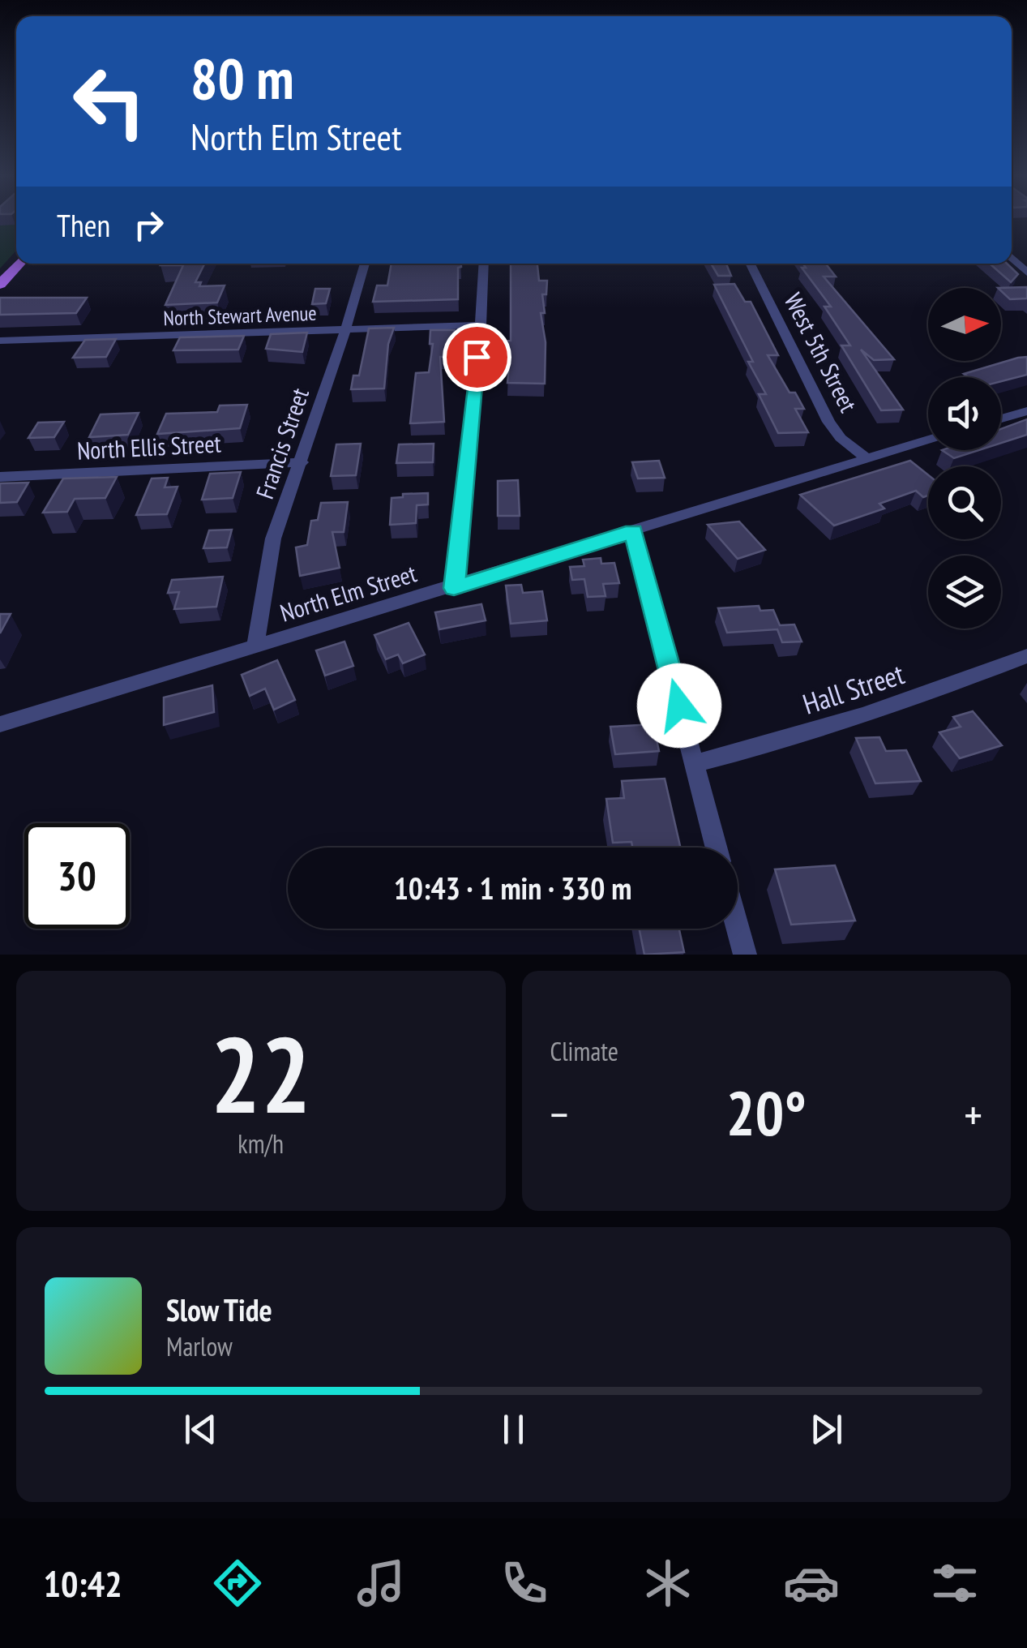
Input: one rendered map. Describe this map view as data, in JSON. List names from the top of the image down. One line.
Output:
{"streets":{"street":["North Stewart Avenue","West 5th Street","Francis Street","North Ellis Street","North Elm Street","Hall Street"]},"crossings":[["North Stewart Avenue","Francis Street"],["West 5th Street","North Elm Street"],["Francis Street","North Ellis Street"],["Francis Street","North Elm Street"]],"north":"right","page":{"turn":["80 m","North Elm Street"],"then":"Then","limit":"30","trip":"10:43 · 1 min · 330 m","tile":[["22","km/h"],"Climate"],"heat":["−","20°","+"],"song":["Slow Tide","Marlow"],"tabs":"10:42"}}
